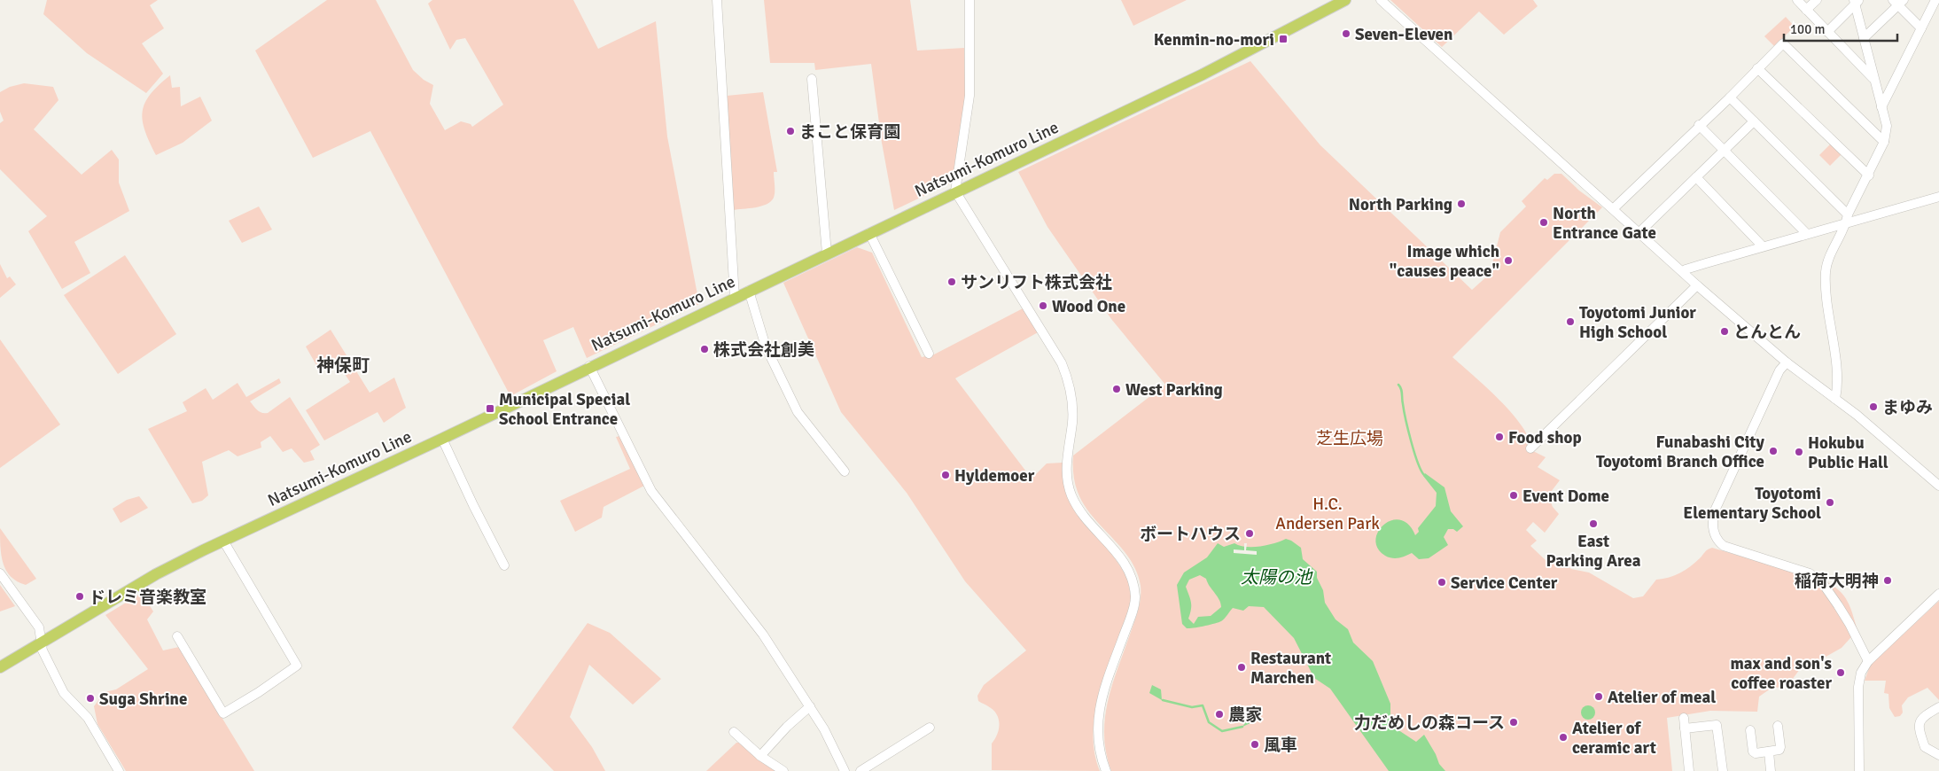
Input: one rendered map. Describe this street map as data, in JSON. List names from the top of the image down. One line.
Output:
{"streets":{"main road":["Natsumi-Komuro Line"]},"districts":["神保町"],"water":["太陽の池"],"parks":["芝生広場","H.C. Andersen Park"],"places":{"other":["Seven-Eleven","まこと保育園","North Parking","North Entrance Gate","Image which \"causes peace\"","サンリフト株式会社","Wood One","Toyotomi Junior High School","とんとん","株式会社創美","West Parking","まゆみ","Food shop","Funabashi City Toyotomi Branch Office","Hokubu Public Hall","Hyldemoer","Event Dome","Toyotomi Elementary School","East Parking Area","ボートハウス","稲荷大明神","Service Center","ドレミ音楽教室","Restaurant Marchen","max and son's coffee roaster","Atelier of meal","Suga Shrine","農家","力だめしの森コース","Atelier of ceramic art","風車"],"transit":["Kenmin-no-mori","Municipal Special School Entrance"]},"scale_bar":"100 m"}
